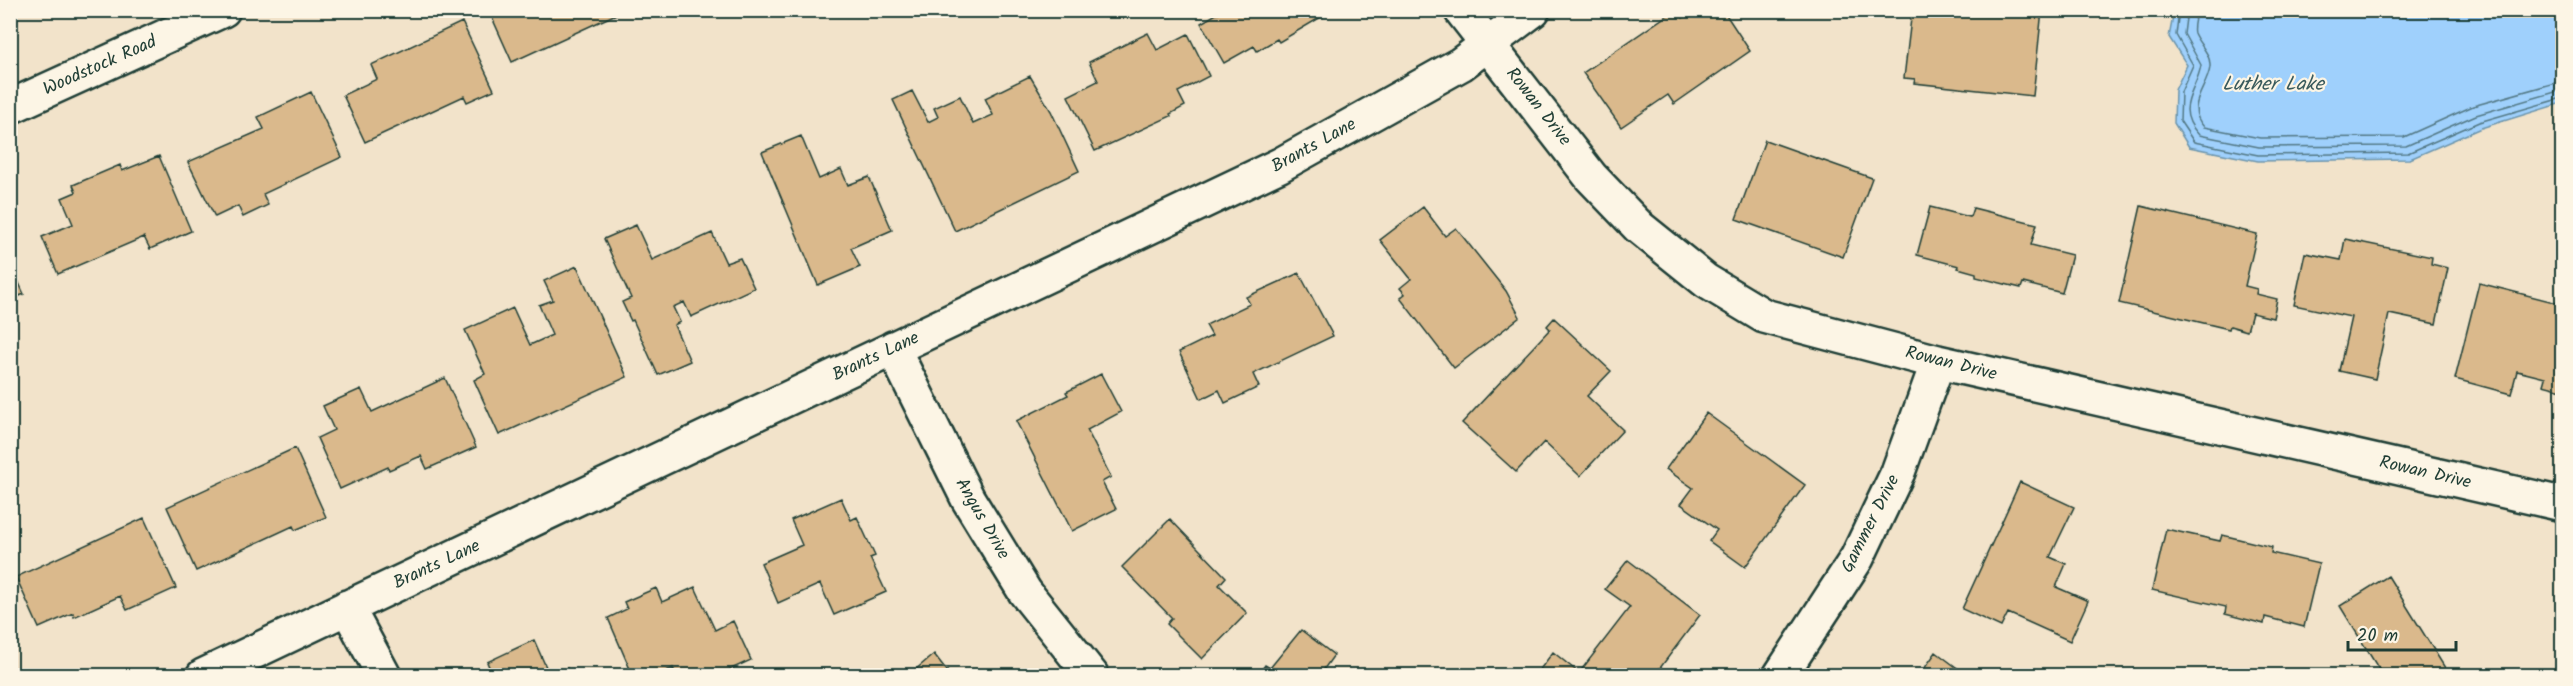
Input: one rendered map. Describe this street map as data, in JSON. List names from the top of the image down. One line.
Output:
{"streets":{"street":["Woodstock Road","Rowan Drive","Brants Lane","Angus Drive","Gammer Drive"]},"crossings":[["Rowan Drive","Brants Lane"],["Rowan Drive","Gammer Drive"],["Brants Lane","Angus Drive"]],"water":["Luther Lake"],"scale_bar":"20 m"}
